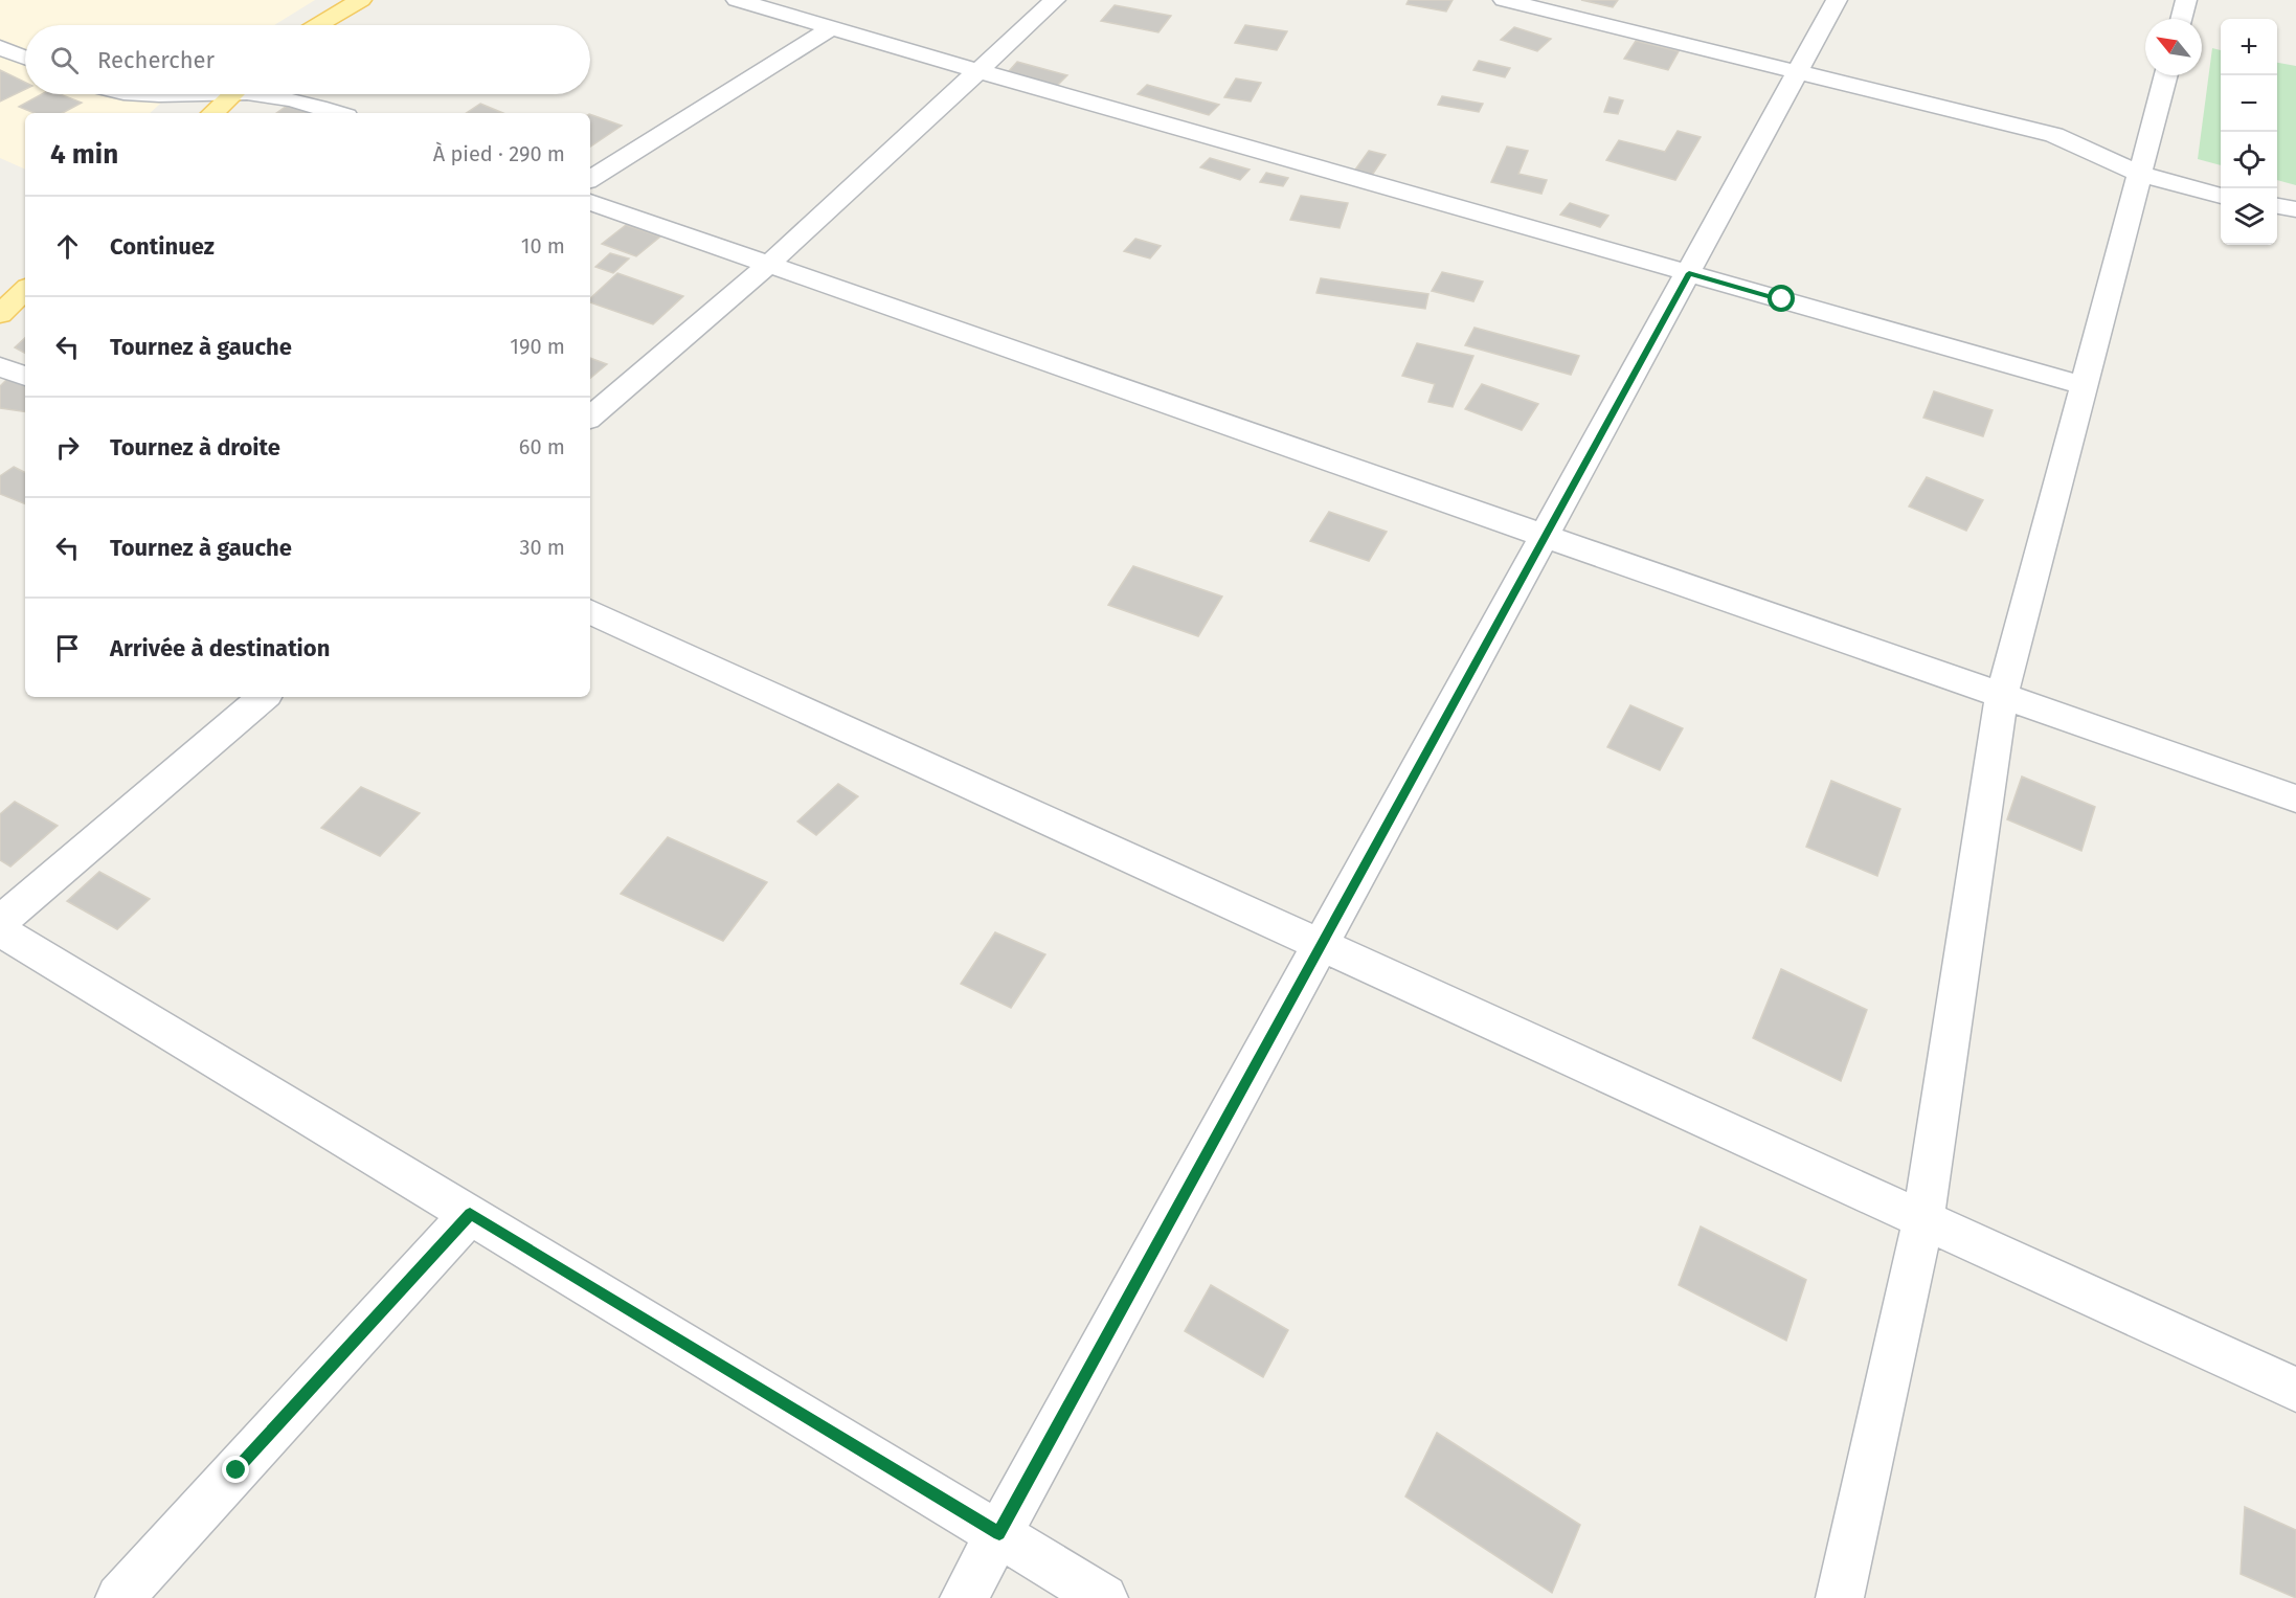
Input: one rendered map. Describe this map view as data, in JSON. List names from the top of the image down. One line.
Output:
{"north":"top left","page":{"map_buttons":["+","−"],"search":"Rechercher","heading":["4 min","À pied · 290 m"],"list":[["Continuez","10 m"],["Tournez à gauche","190 m"],["Tournez à droite","60 m"],["Tournez à gauche","30 m"],"Arrivée à destination"]}}
